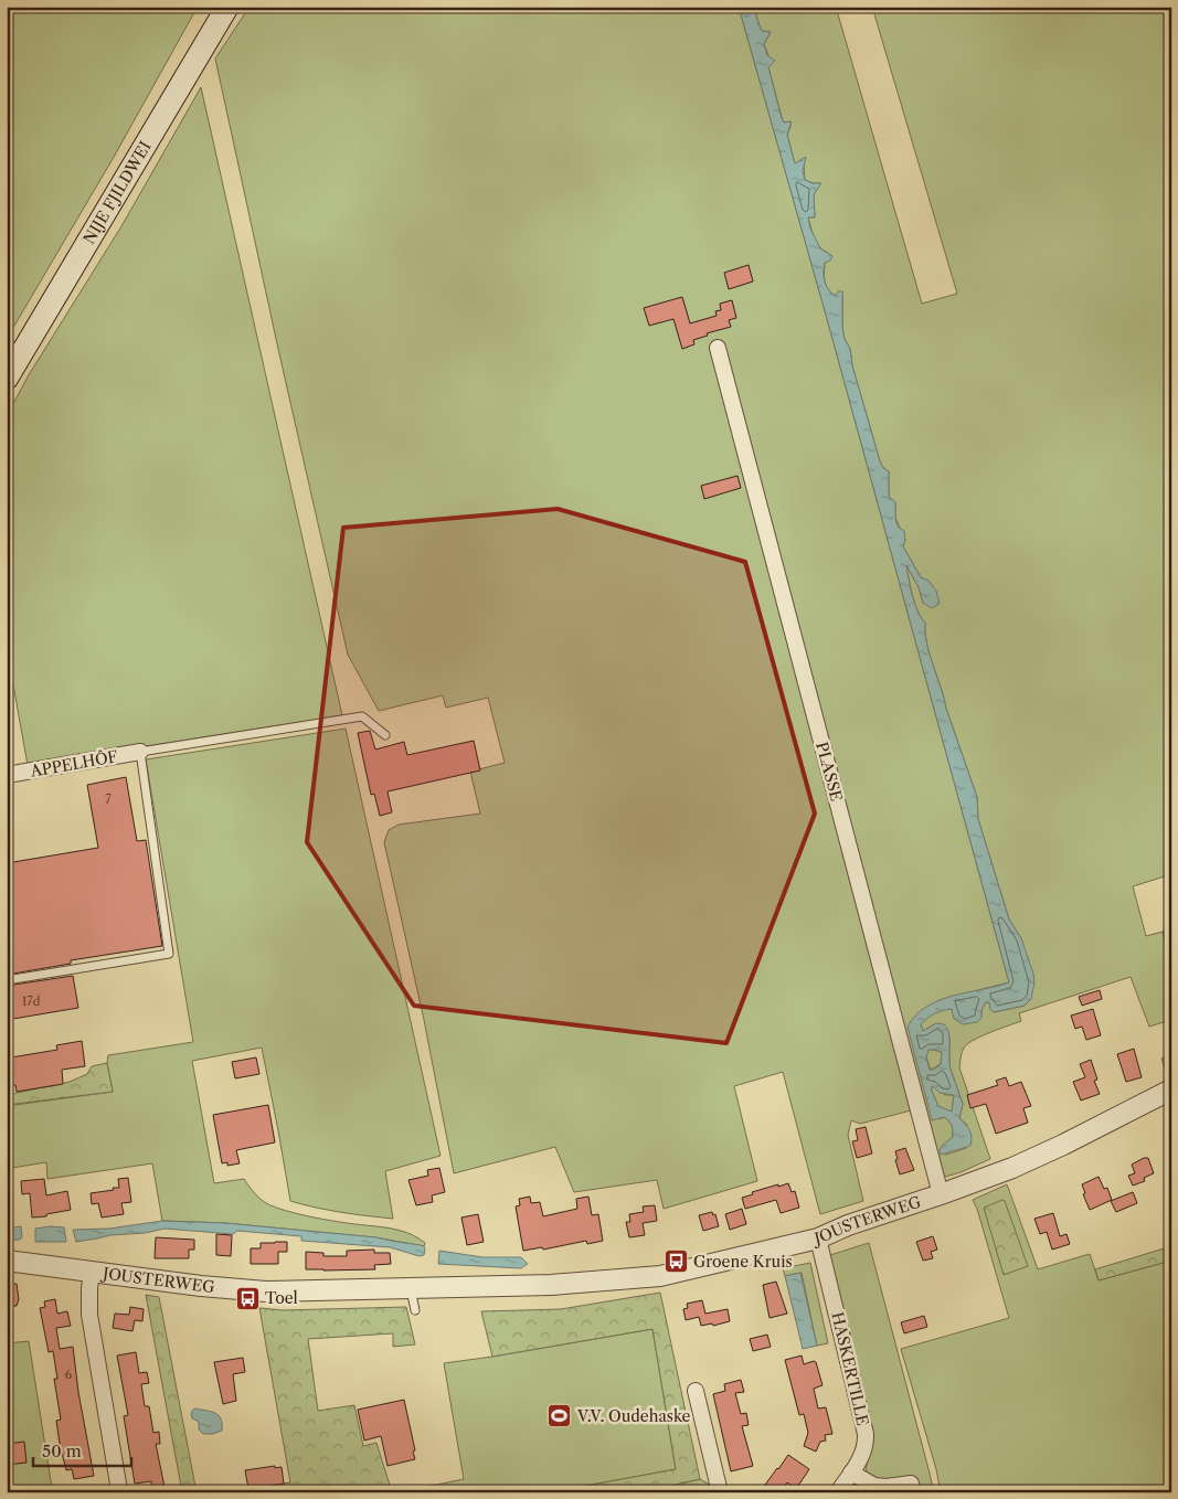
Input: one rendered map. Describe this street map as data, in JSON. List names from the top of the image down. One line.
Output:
{"streets":{"main road":["NIJE FJILDWEI"],"street":["APPELHÔF","PLASSE","JOUSTERWEG","HASKERTILLE"]},"crossings":[["PLASSE","JOUSTERWEG"],["JOUSTERWEG","HASKERTILLE"]],"places":{"bus stop":["Groene Kruis","Toel"],"sports":["V.V. Oudehaske"]},"house_numbers":["7","17d","6"],"scale_bar":"50 m"}
